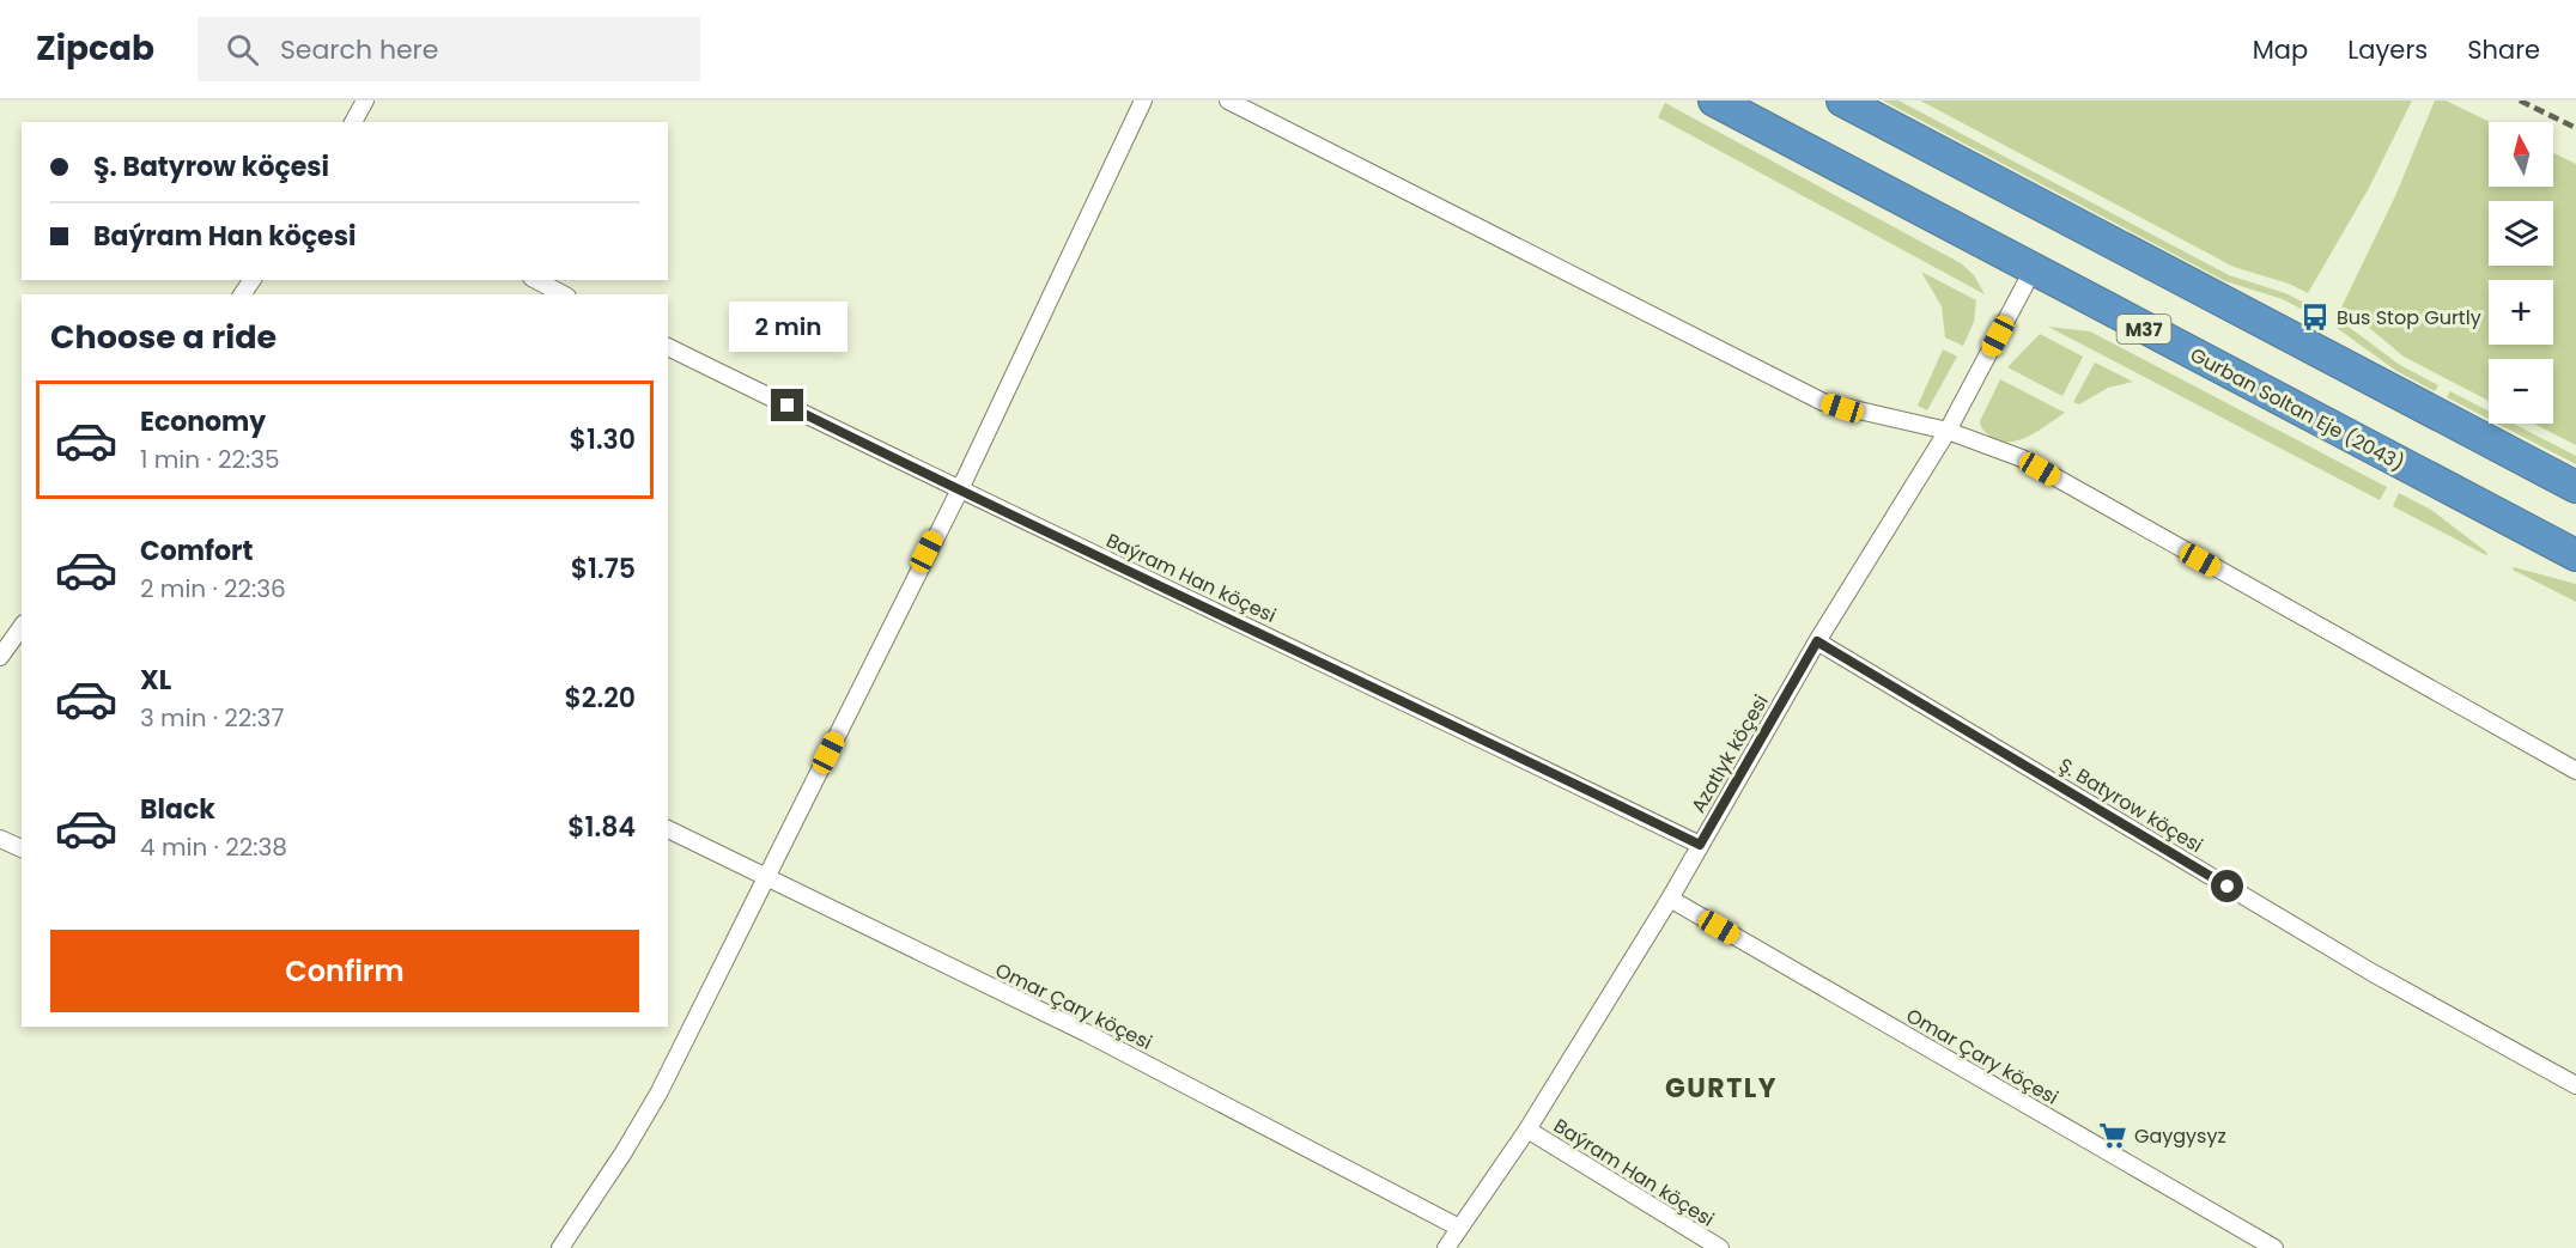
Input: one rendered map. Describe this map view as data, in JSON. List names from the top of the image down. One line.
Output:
{"streets":{"highway":["M37","Gurban Soltan Eje (2043)"],"street":["Baýram Han köçesi","Azatlyk köçesi","Ş. Batyrow köçesi","Omar Çary köçesi"]},"crossings":[["Gurban Soltan Eje (2043)","Azatlyk köçesi"],["Baýram Han köçesi","Azatlyk köçesi"],["Azatlyk köçesi","Ş. Batyrow köçesi"],["Azatlyk köçesi","Omar Çary köçesi"]],"districts":["GURTLY"],"places":{"bus stop":["Bus Stop Gurtly"],"supermarket":["Gaygysyz"]},"north":"top","page":{"header":"Zipcab","search":"Search here","nav":["Map","Layers","Share"],"map_buttons":["+","−"],"banner":["Ş. Batyrow köçesi","Baýram Han köçesi"],"heading":"Choose a ride","bubble":"2 min","list":[{"name":"Economy","note":"1 min · 22:35","value":"$1.30"},{"name":"Comfort","note":"2 min · 22:36","value":"$1.75"},{"name":"XL","note":"3 min · 22:37","value":"$2.20"},{"name":"Black","note":"4 min · 22:38","value":"$1.84"}],"buttons":"Confirm"}}
